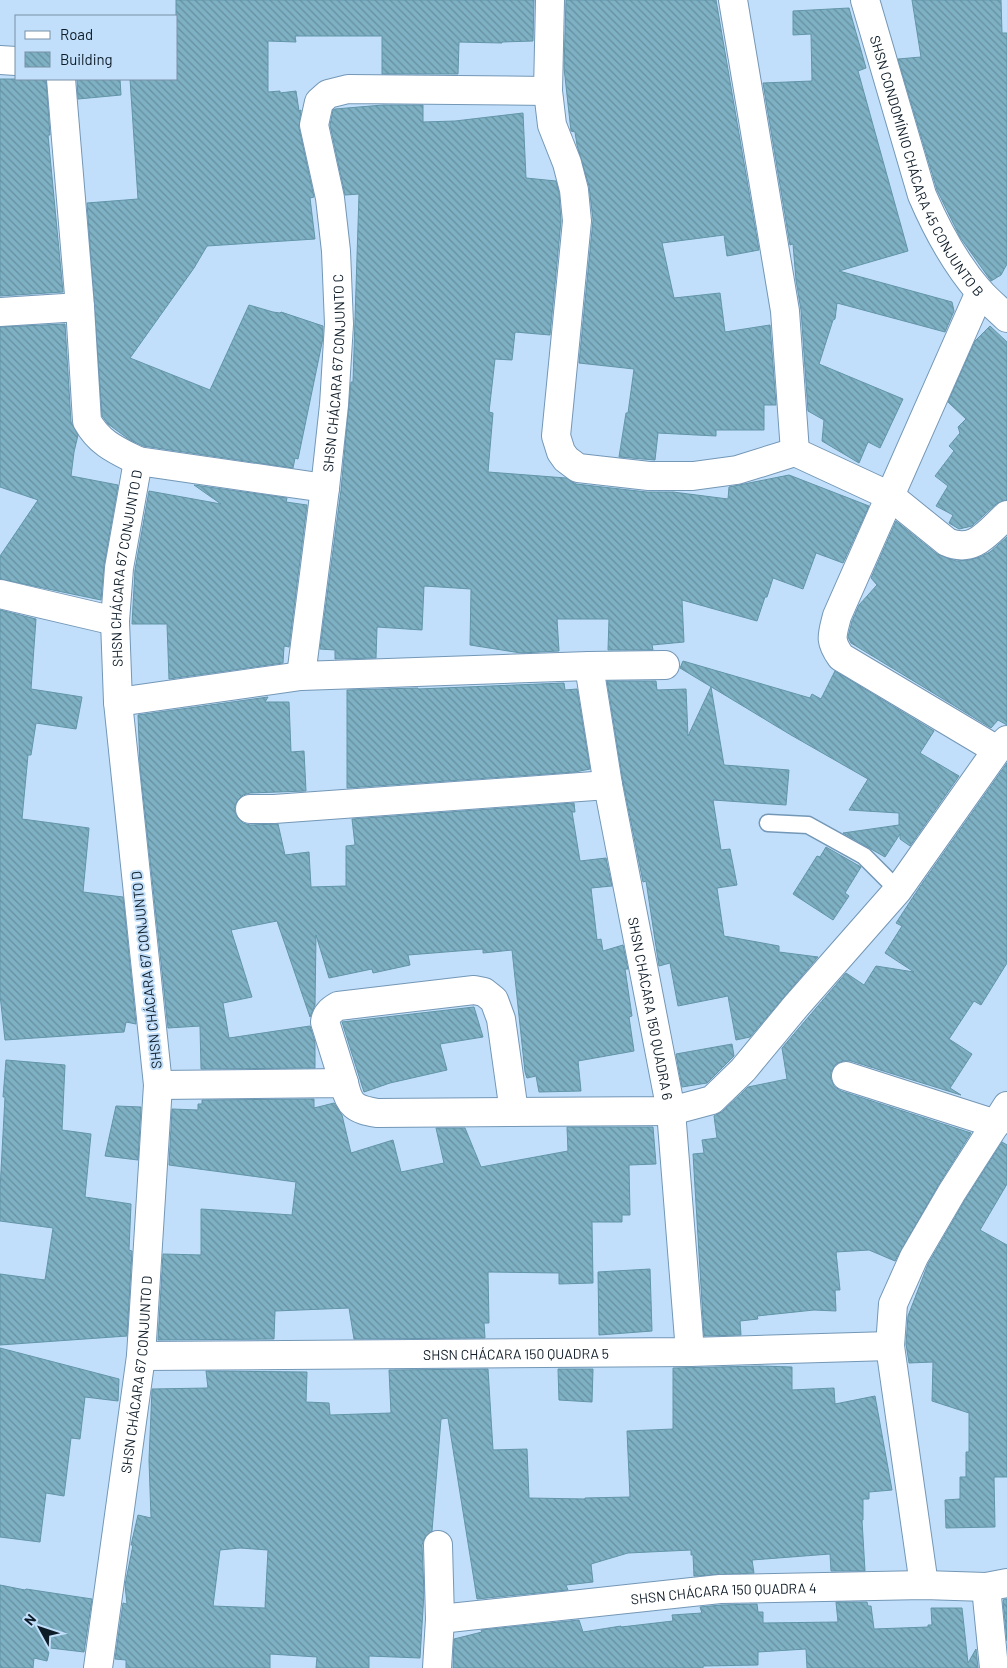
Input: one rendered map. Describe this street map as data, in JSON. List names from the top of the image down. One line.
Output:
{"streets":{"street":["SHSN CONDOMÍNIO CHÁCARA 45 CONJUNTO B","SHSN CHÁCARA 67 CONJUNTO C","SHSN CHÁCARA 67 CONJUNTO D","SHSN CHÁCARA 150 QUADRA 6","SHSN CHÁCARA 150 QUADRA 5","SHSN CHÁCARA 150 QUADRA 4"]},"crossings":[["SHSN CHÁCARA 67 CONJUNTO C","SHSN CHÁCARA 67 CONJUNTO D"],["SHSN CHÁCARA 67 CONJUNTO D","SHSN CHÁCARA 150 QUADRA 5"],["SHSN CHÁCARA 150 QUADRA 6","SHSN CHÁCARA 150 QUADRA 5"]],"legend":["Road","Building"],"north":"top left"}
